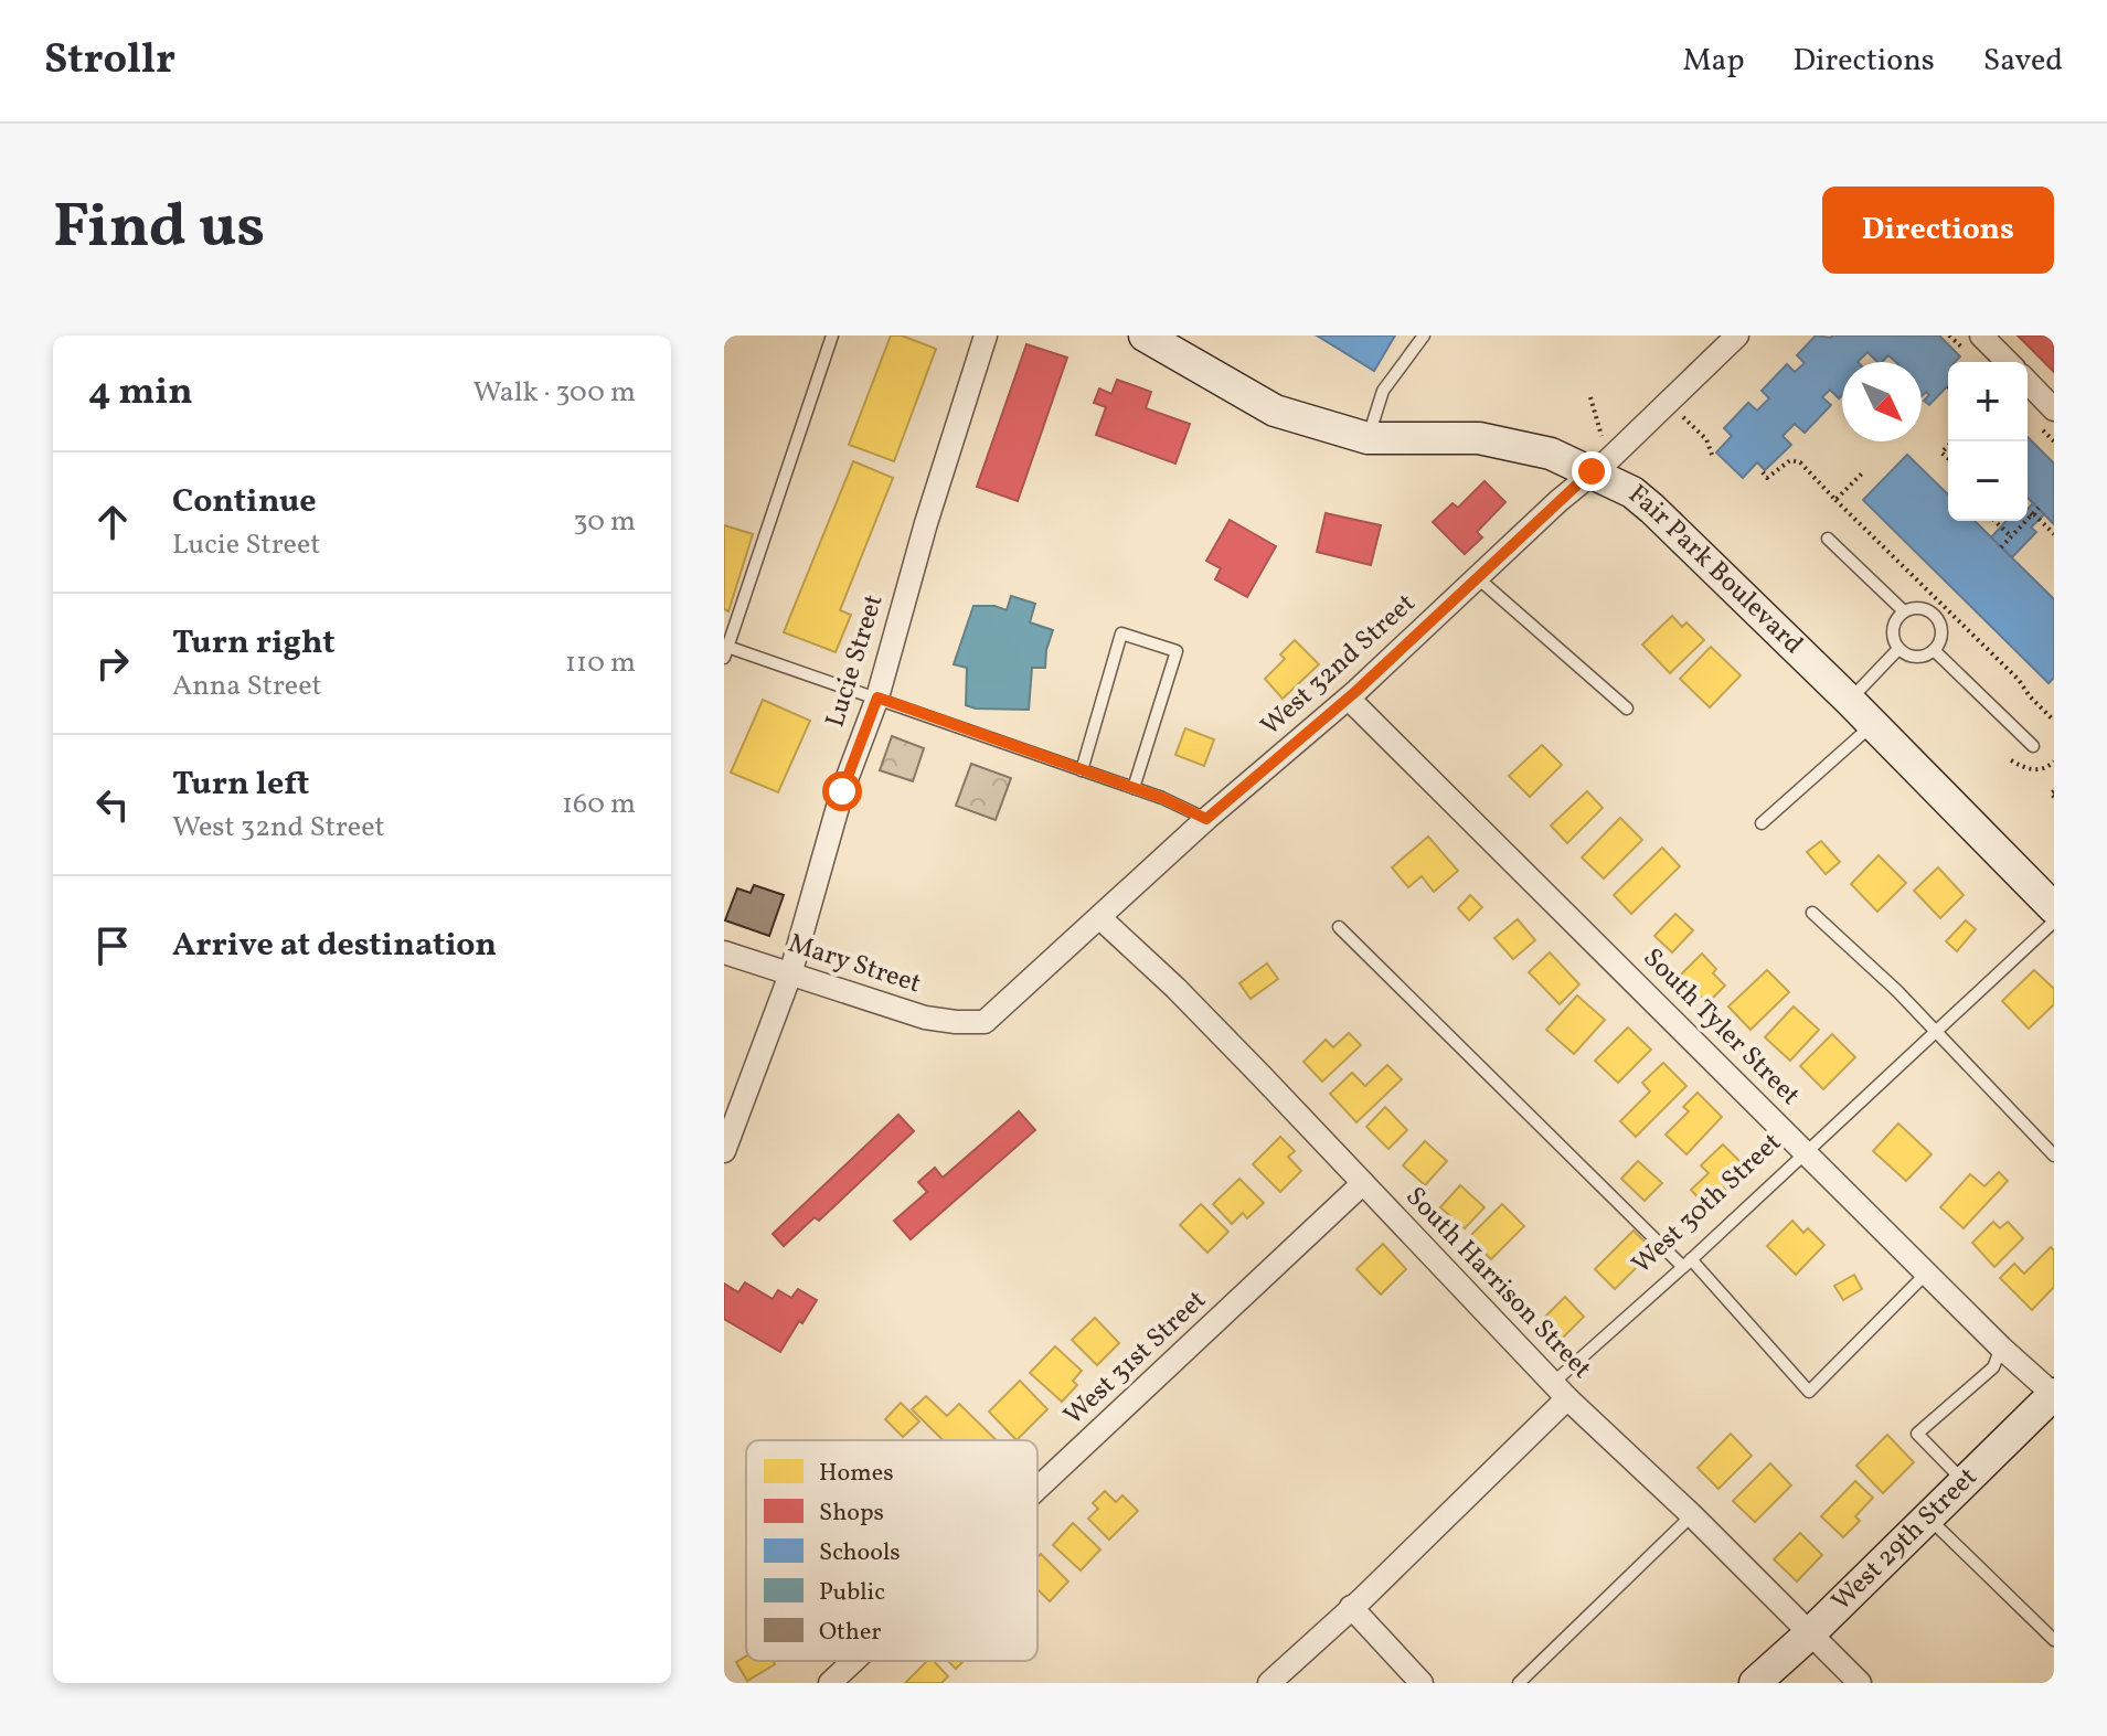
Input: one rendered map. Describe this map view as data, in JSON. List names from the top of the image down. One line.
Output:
{"streets":{"street":["Fair Park Boulevard","Lucie Street","West 32nd Street","Mary Street","South Tyler Street","West 30th Street","South Harrison Street","West 31st Street","West 29th Street"]},"crossings":[["Fair Park Boulevard","West 32nd Street"],["Lucie Street","Mary Street"],["West 32nd Street","Mary Street"],["West 32nd Street","South Tyler Street"],["West 32nd Street","South Harrison Street"],["South Tyler Street","West 30th Street"],["South Tyler Street","West 29th Street"],["West 30th Street","South Harrison Street"],["South Harrison Street","West 31st Street"],["South Harrison Street","West 29th Street"]],"legend":["Homes","Shops","Schools","Public","Other"],"north":"bottom right","page":{"header":"Strollr","nav":["Map","Directions","Saved"],"title":"Find us","buttons":"Directions","heading":["4 min","Walk · 300 m"],"map_buttons":["+","−"],"list":[["Continue","Lucie Street","30 m"],["Turn right","Anna Street","110 m"],["Turn left","West 32nd Street","160 m"],"Arrive at destination"]}}
